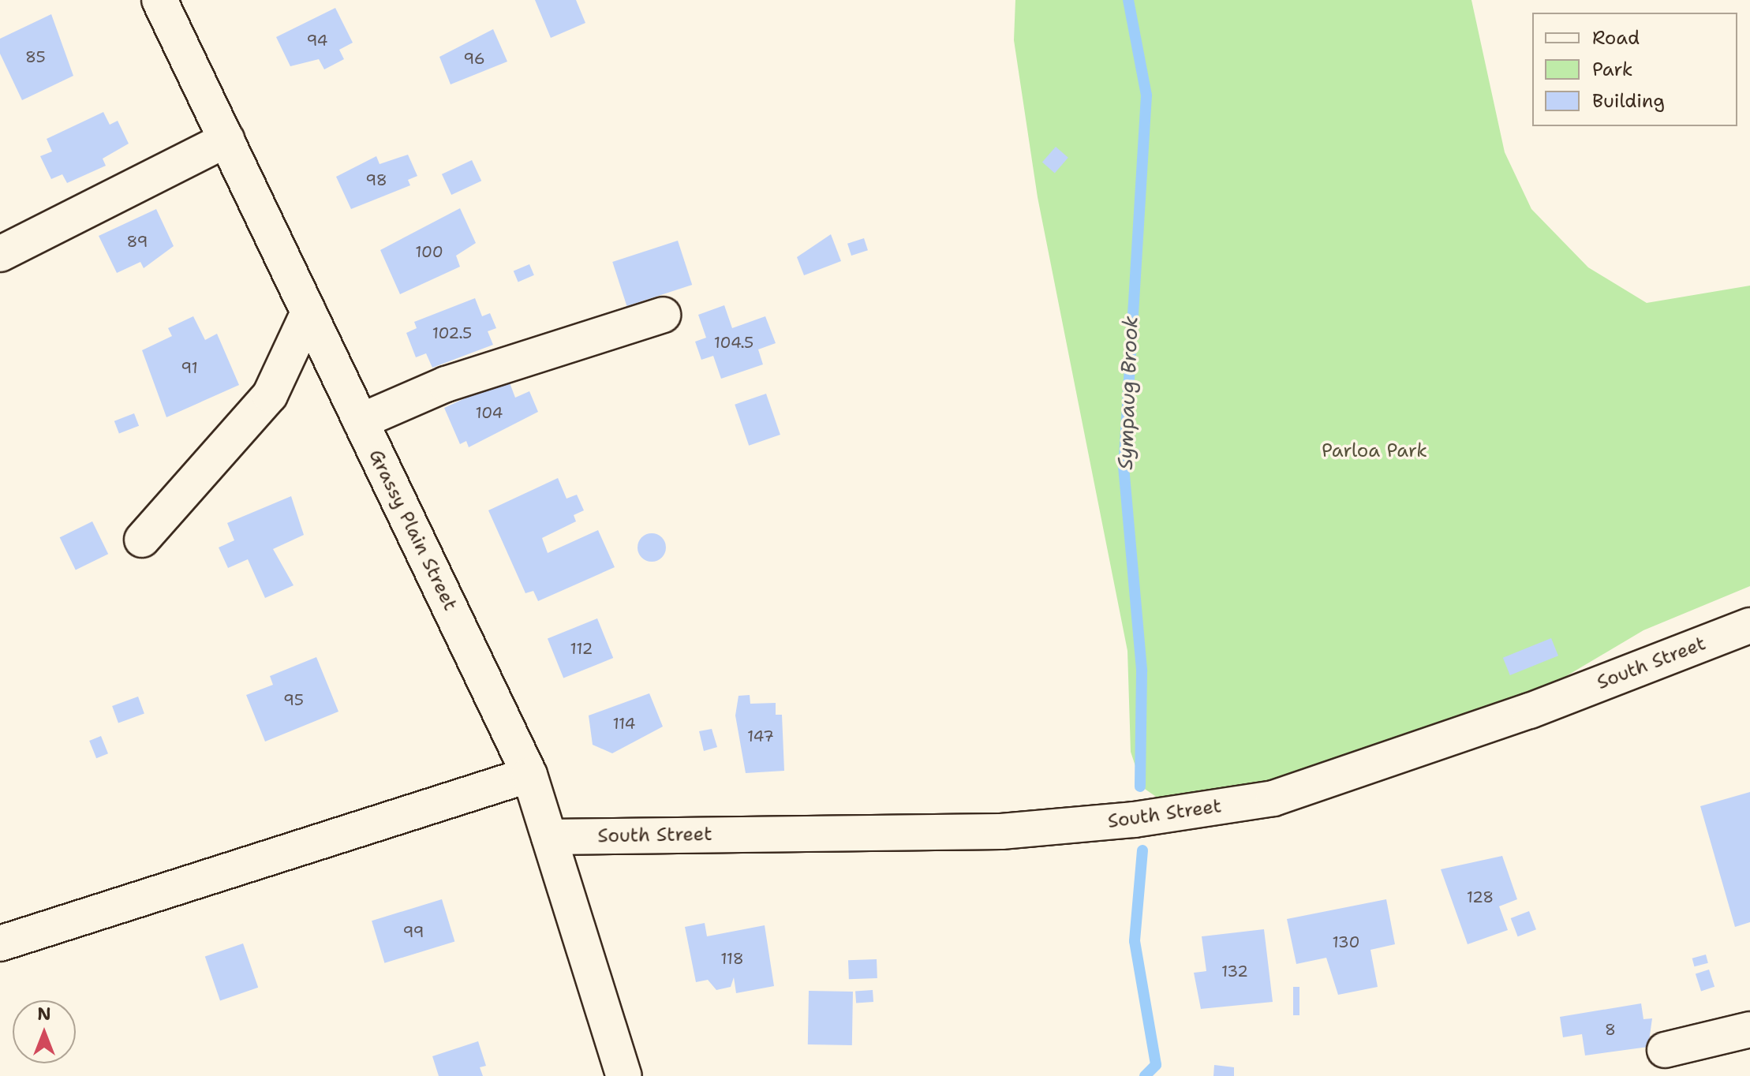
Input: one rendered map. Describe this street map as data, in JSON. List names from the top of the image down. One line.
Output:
{"streets":{"street":["Grassy Plain Street","South Street"]},"crossings":[["Grassy Plain Street","South Street"]],"water":["Sympaug Brook"],"parks":["Parloa Park"],"house_numbers":["94","85","96","98","89","100","102.5","104.5","91","104","112","95","114","147","128","99","130","118","132","8"],"legend":["Road","Park","Building"],"north":"top"}
